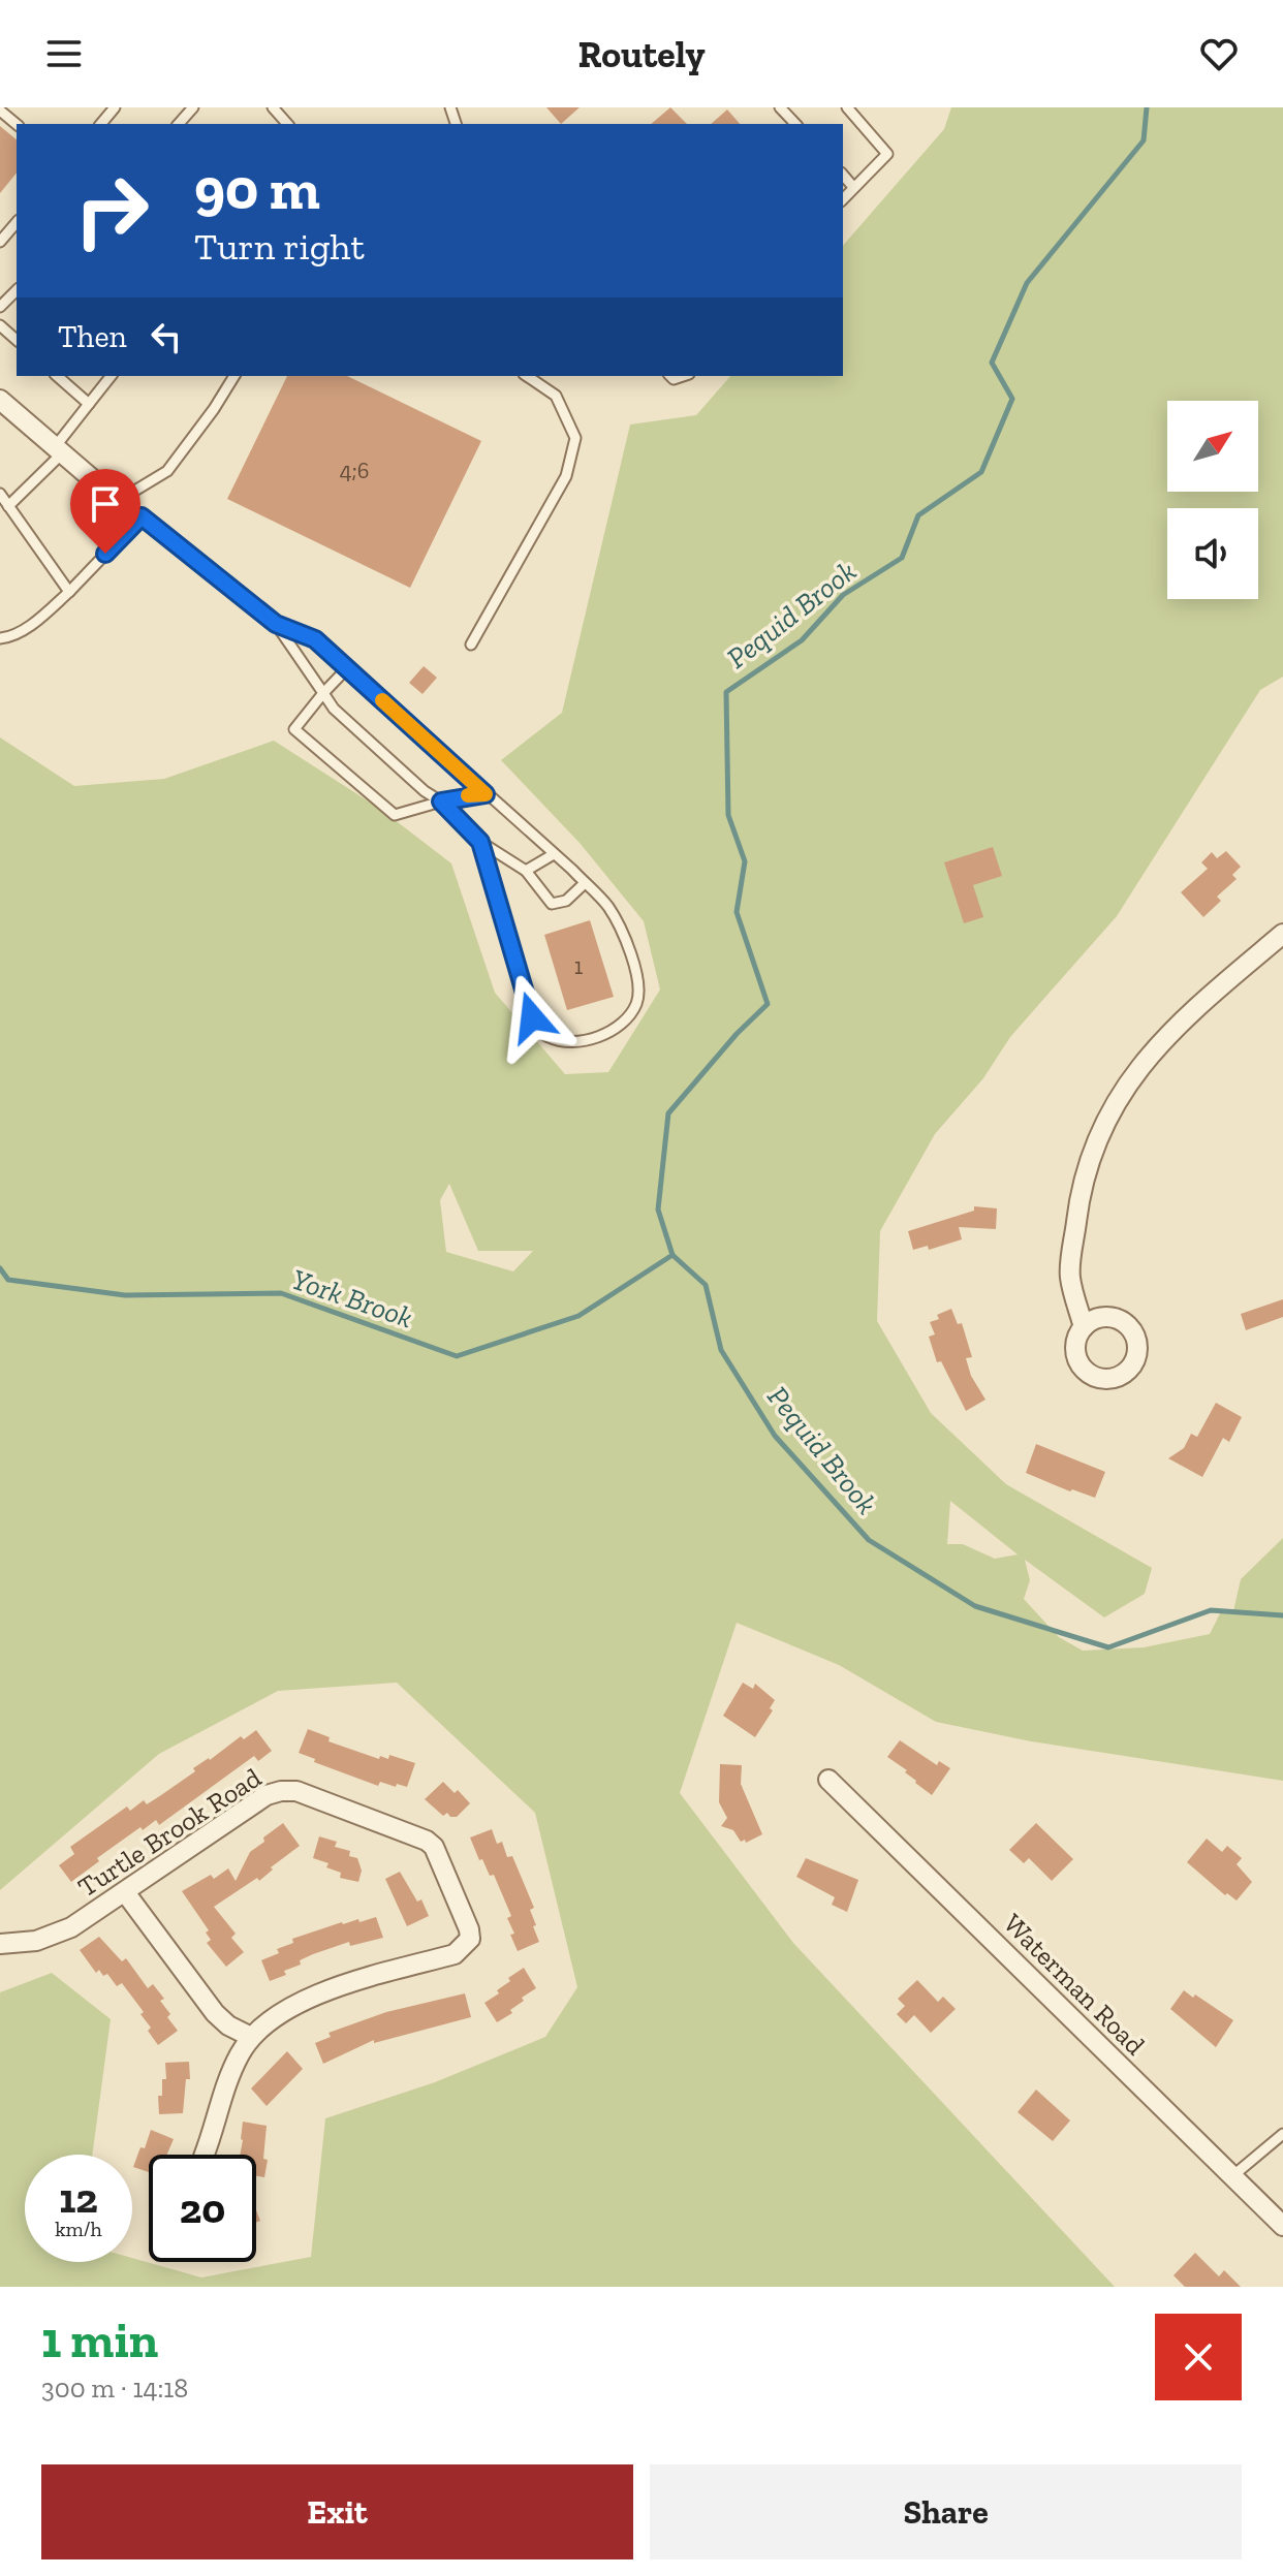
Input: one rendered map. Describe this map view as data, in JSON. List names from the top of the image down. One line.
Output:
{"streets":{"street":["Turtle Brook Road","Waterman Road"]},"water":["Pequid Brook","York Brook"],"house_numbers":["4;6","1"],"north":"top right","page":{"header":"Routely","turn":["90 m","Turn right"],"then":"Then","speed":"12 km/h","limit":"20","heading":["1 min","300 m · 14:18"],"buttons":["Exit","Share"]}}
